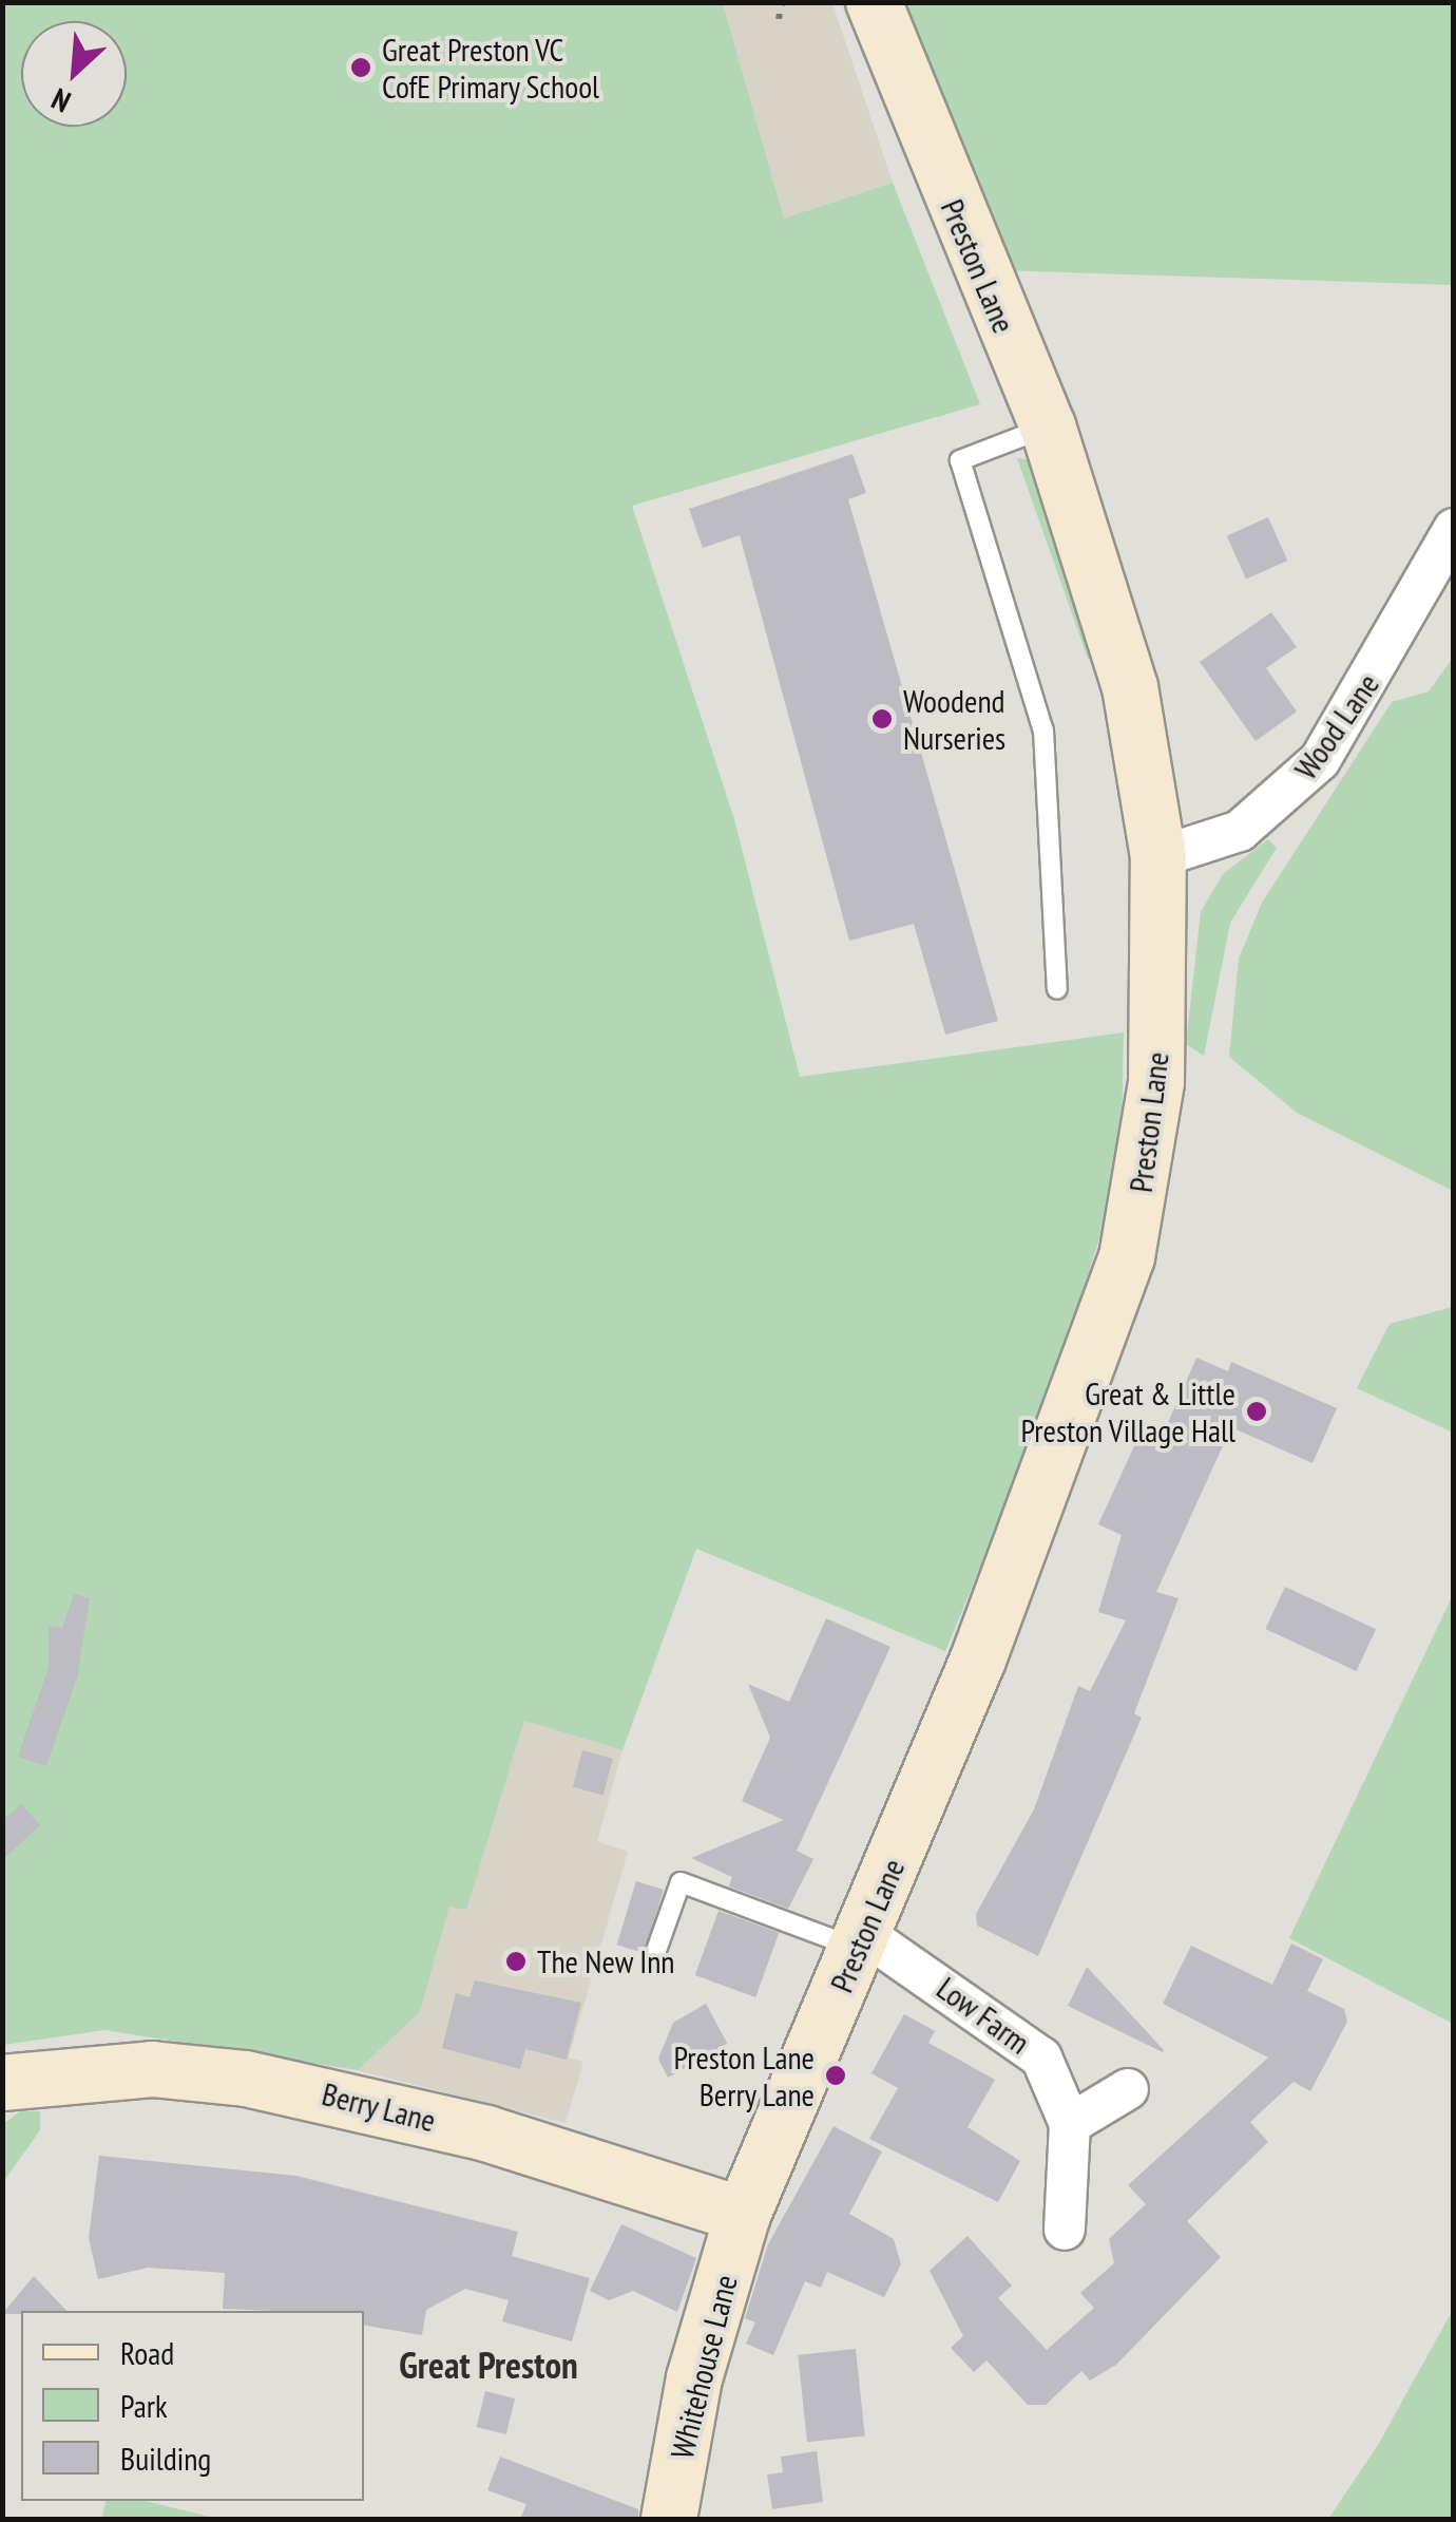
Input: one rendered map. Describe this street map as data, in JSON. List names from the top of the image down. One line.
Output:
{"streets":{"street":["Preston Lane","Wood Lane","Low Farm","Berry Lane","Whitehouse Lane"]},"crossings":[["Preston Lane","Wood Lane"],["Preston Lane","Low Farm"],["Preston Lane","Berry Lane"],["Preston Lane","Whitehouse Lane"],["Berry Lane","Whitehouse Lane"]],"districts":["Great Preston"],"places":["Great Preston VC CofE Primary School","Woodend Nurseries","Great & Little Preston Village Hall","The New Inn","Preston Lane Berry Lane"],"legend":["Road","Park","Building"],"north":"bottom left"}
